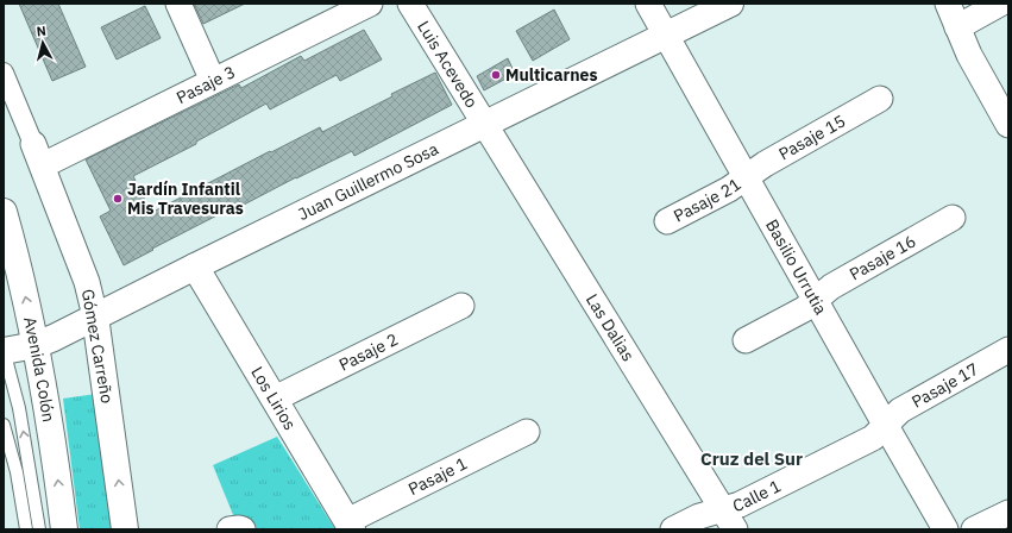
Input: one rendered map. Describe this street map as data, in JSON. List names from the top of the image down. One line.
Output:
{"streets":{"street":["Luis Acevedo","Pasaje 3","Pasaje 15","Juan Guillermo Sosa","Pasaje 21","Pasaje 16","Basilio Urrutia","Las Dalias","Gómez Carreño","Pasaje 2","Avenida Colón","Pasaje 17","Los Lirios","Pasaje 1","Calle 1"]},"crossings":[["Luis Acevedo","Juan Guillermo Sosa"],["Luis Acevedo","Las Dalias"],["Pasaje 3","Gómez Carreño"],["Pasaje 15","Pasaje 21"],["Pasaje 15","Basilio Urrutia"],["Juan Guillermo Sosa","Basilio Urrutia"],["Juan Guillermo Sosa","Las Dalias"],["Juan Guillermo Sosa","Gómez Carreño"],["Juan Guillermo Sosa","Avenida Colón"],["Juan Guillermo Sosa","Los Lirios"],["Pasaje 21","Basilio Urrutia"],["Pasaje 16","Basilio Urrutia"],["Basilio Urrutia","Pasaje 17"],["Basilio Urrutia","Calle 1"],["Las Dalias","Calle 1"],["Pasaje 2","Los Lirios"],["Pasaje 17","Calle 1"],["Los Lirios","Pasaje 1"]],"one_way":["Gómez Carreño","Avenida Colón"],"districts":["Cruz del Sur"],"places":["Multicarnes","Jardín Infantil Mis Travesuras"],"north":"top"}
